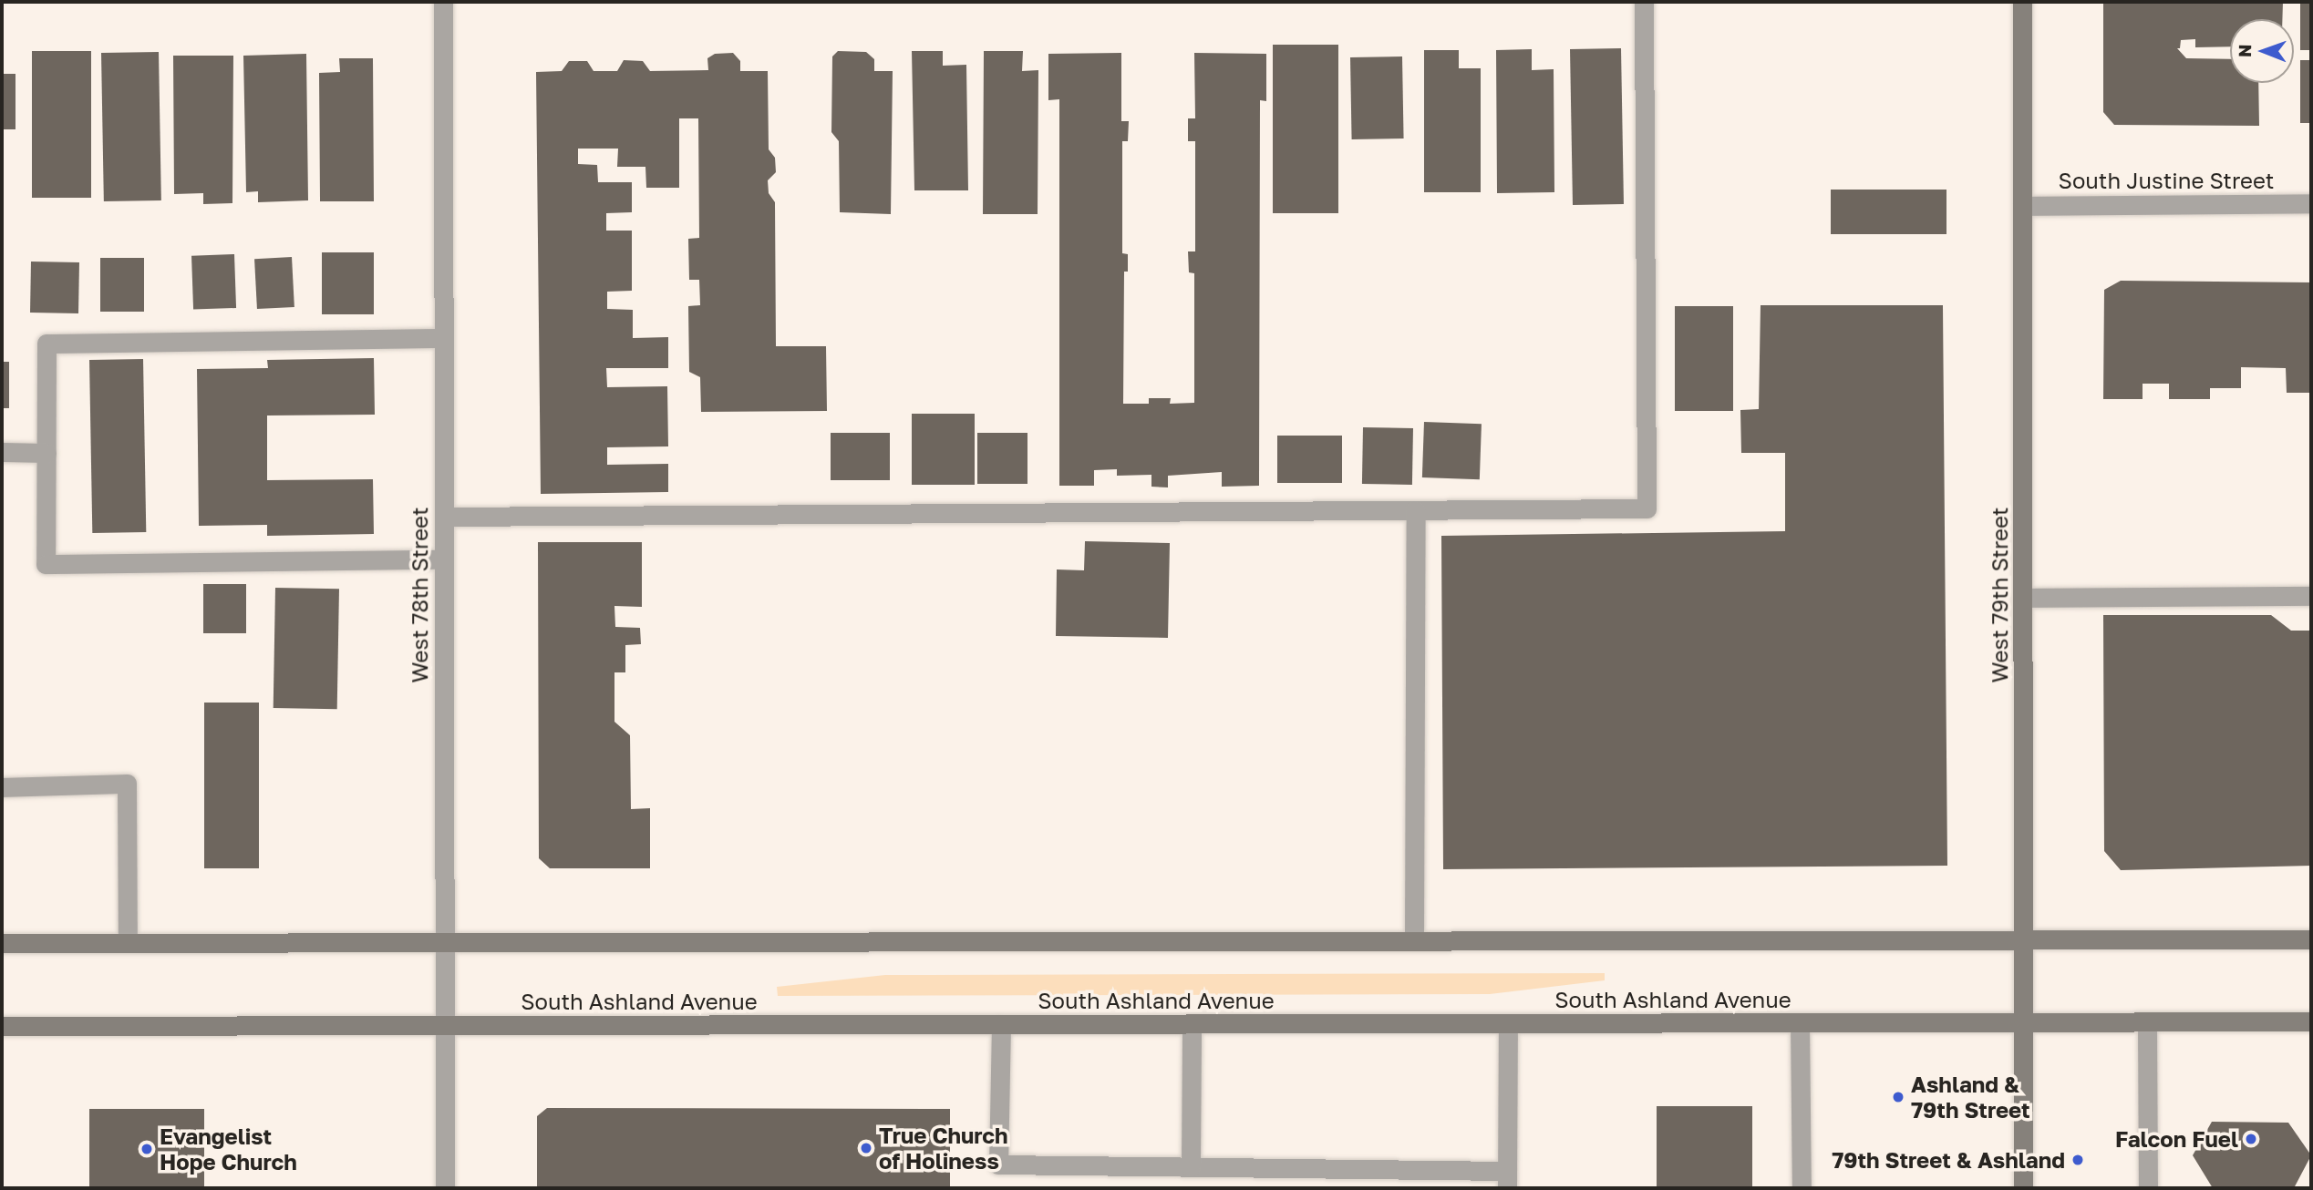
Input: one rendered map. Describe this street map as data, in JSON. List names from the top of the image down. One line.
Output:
{"streets":{"main road":["West 79th Street","South Ashland Avenue"],"street":["South Justine Street","West 78th Street"]},"crossings":[["South Justine Street","West 79th Street"],["West 78th Street","South Ashland Avenue"],["West 79th Street","South Ashland Avenue"]],"places":["Ashland & 79th Street","Falcon Fuel","True Church of Holiness","Evangelist Hope Church","79th Street & Ashland"],"north":"left"}
